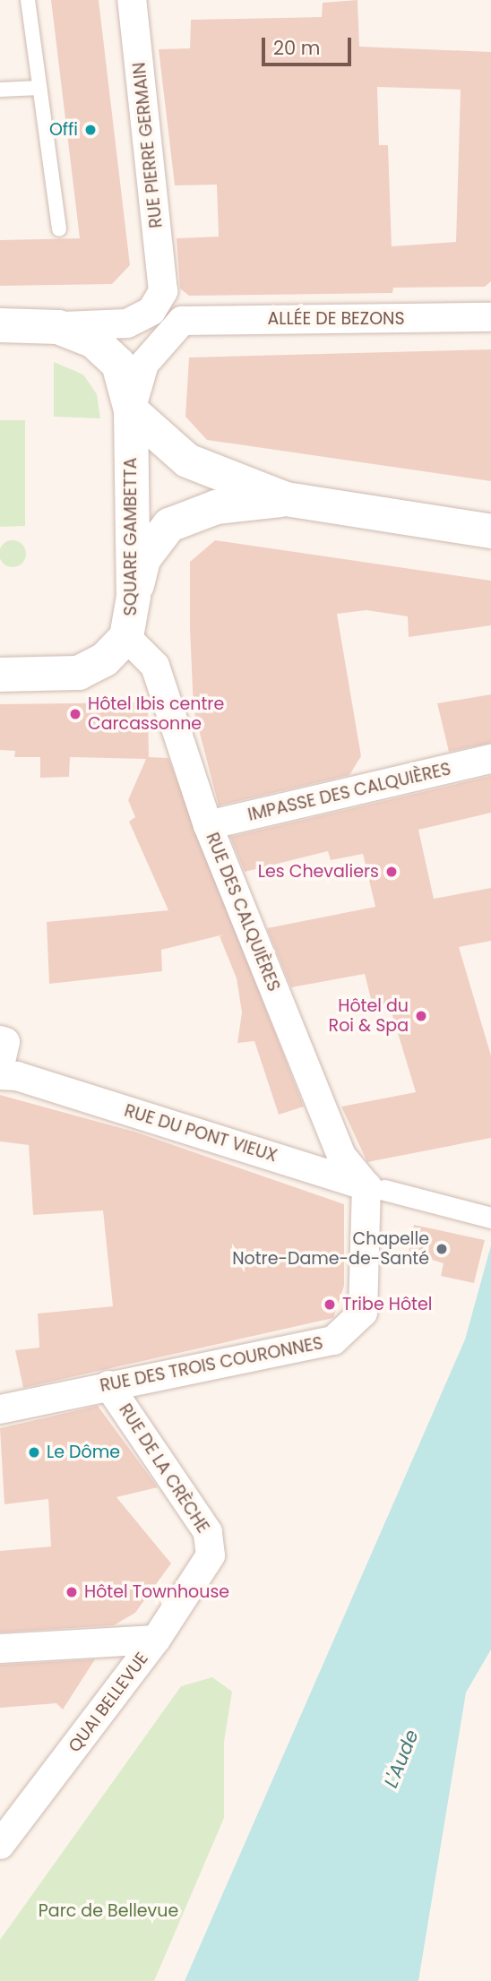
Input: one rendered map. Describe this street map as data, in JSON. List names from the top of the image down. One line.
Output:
{"streets":{"main road":["SQUARE GAMBETTA"],"street":["RUE PIERRE GERMAIN","ALLÉE DE BEZONS","IMPASSE DES CALQUIÈRES","RUE DES CALQUIÈRES","RUE DU PONT VIEUX","RUE DES TROIS COURONNES","RUE DE LA CRÈCHE","QUAI BELLEVUE"]},"crossings":[["RUE PIERRE GERMAIN","ALLÉE DE BEZONS"],["RUE PIERRE GERMAIN","SQUARE GAMBETTA"],["ALLÉE DE BEZONS","SQUARE GAMBETTA"],["SQUARE GAMBETTA","RUE DES CALQUIÈRES"],["IMPASSE DES CALQUIÈRES","RUE DES CALQUIÈRES"],["RUE DES CALQUIÈRES","RUE DU PONT VIEUX"],["RUE DES CALQUIÈRES","RUE DES TROIS COURONNES"],["RUE DU PONT VIEUX","RUE DES TROIS COURONNES"],["RUE DES TROIS COURONNES","RUE DE LA CRÈCHE"],["RUE DE LA CRÈCHE","QUAI BELLEVUE"]],"water":["L'Aude"],"parks":["Parc de Bellevue"],"places":["Offi","Hôtel Ibis centre Carcassonne","Les Chevaliers","Hôtel du Roi & Spa","Chapelle Notre-Dame-de-Santé","Tribe Hôtel","Le Dôme","Hôtel Townhouse"],"scale_bar":"20 m"}
